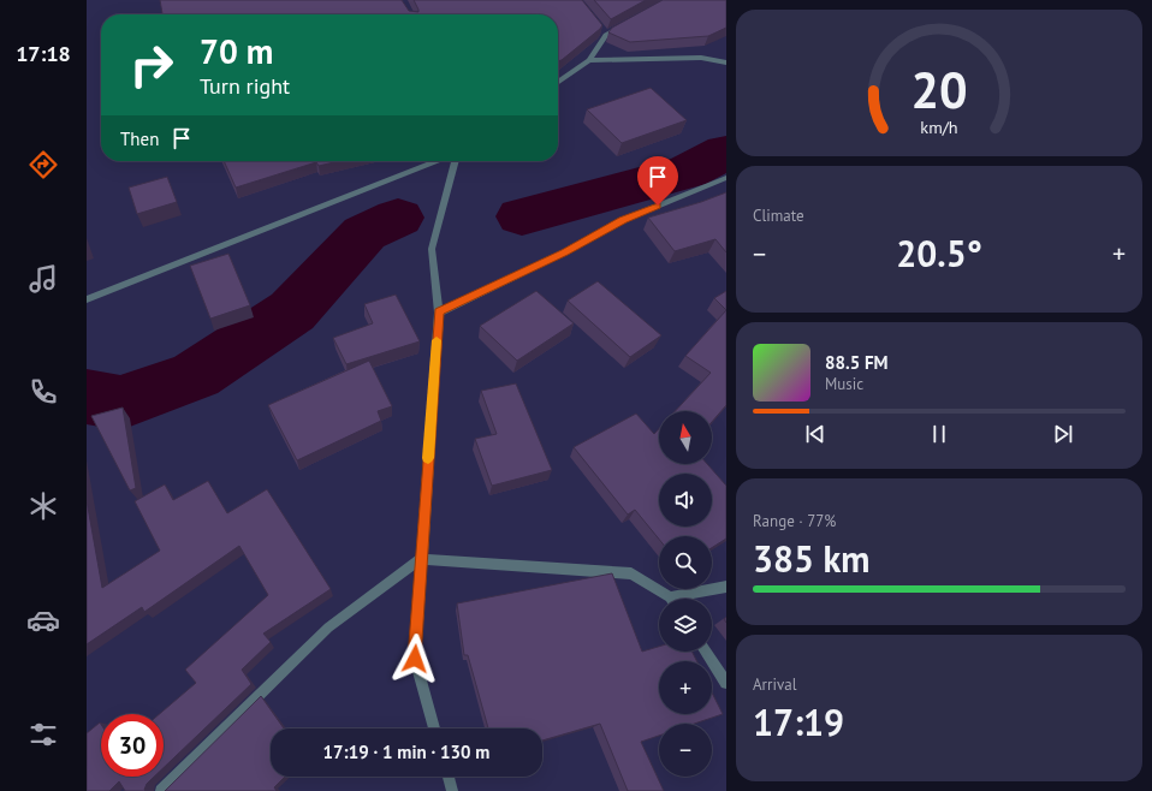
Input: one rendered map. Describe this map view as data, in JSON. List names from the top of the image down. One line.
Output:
{"north":"top","page":{"tabs":"17:18","turn":["70 m","Turn right"],"then":"Then","tile":["Climate",["Range · 77%","385 km"],["Arrival","17:19"]],"heat":["−","20.5°","+"],"song":["88.5 FM","Music"],"map_buttons":["+","−"],"limit":"30","trip":"17:19 · 1 min · 130 m","gauge":["20","km/h"]}}
